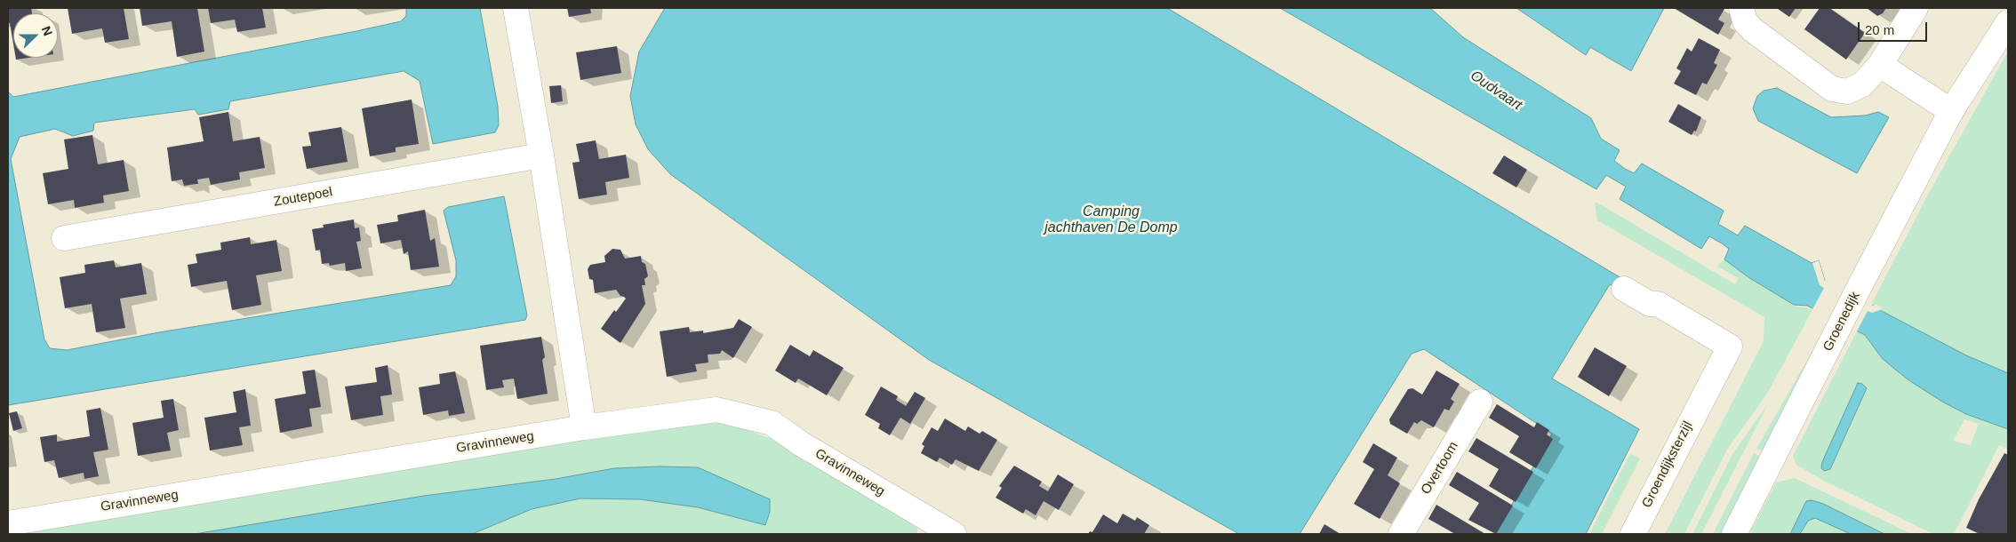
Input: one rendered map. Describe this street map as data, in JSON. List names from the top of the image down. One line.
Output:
{"streets":{"street":["Zoutepoel","Groenedijk","Gravinneweg","Groendijksterzijl","Overtoom"]},"water":["Oudvaart","Camping jachthaven De Domp"],"scale_bar":"20 m","north":"right"}
